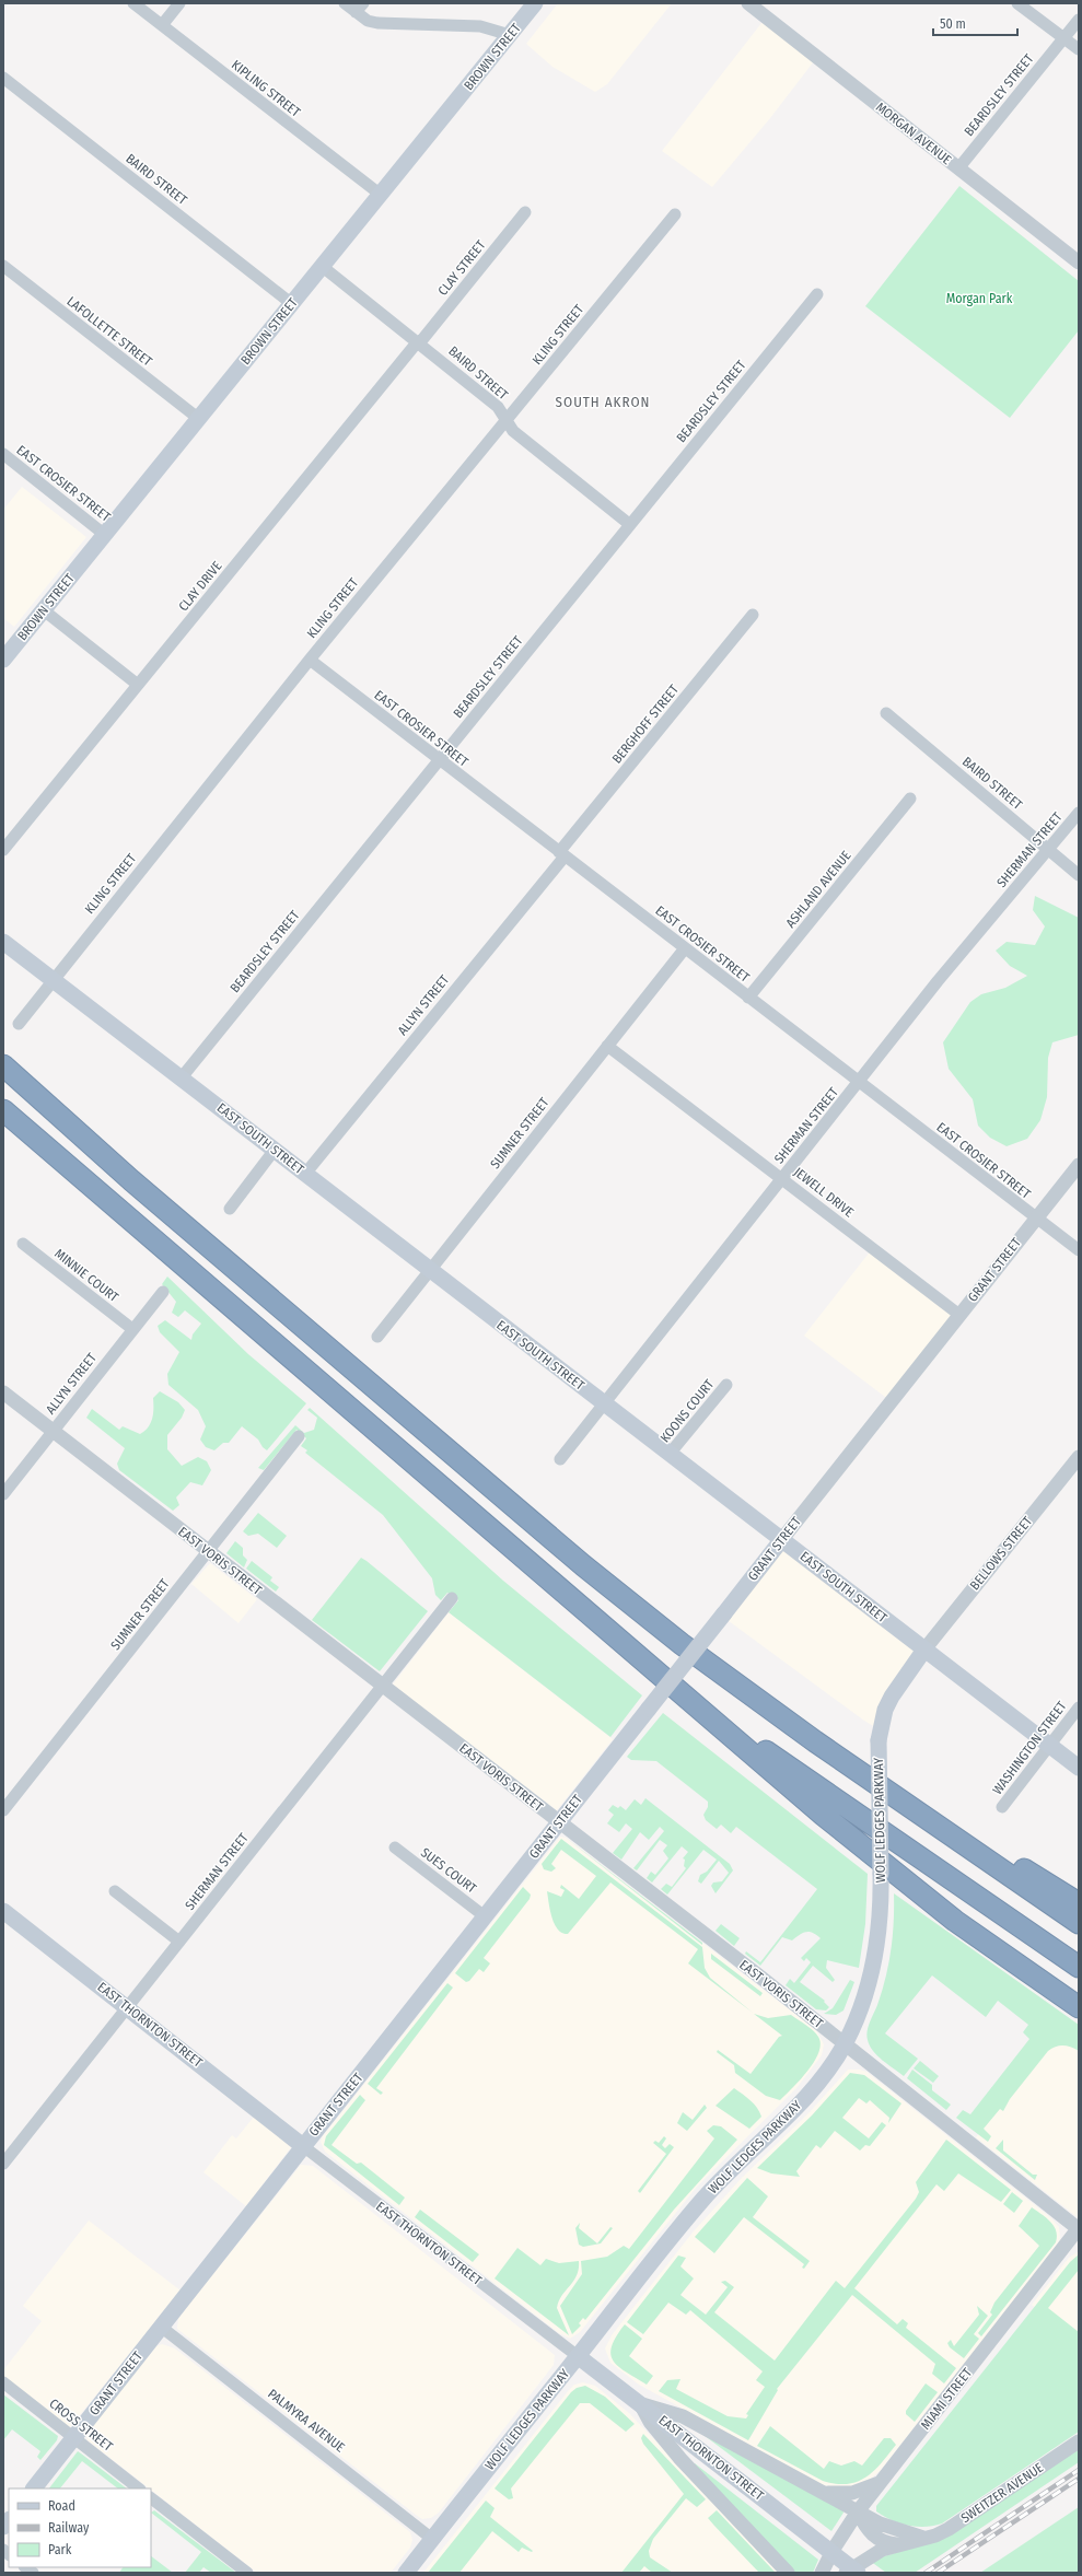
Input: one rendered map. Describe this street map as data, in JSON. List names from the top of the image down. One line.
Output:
{"streets":{"main road":["BROWN STREET","EAST SOUTH STREET","GRANT STREET","WOLF LEDGES PARKWAY","EAST THORNTON STREET"],"street":["KIPLING STREET","BEARDSLEY STREET","MORGAN AVENUE","BAIRD STREET","CLAY STREET","LAFOLLETTE STREET","KLING STREET","EAST CROSIER STREET","CLAY DRIVE","BERGHOFF STREET","SHERMAN STREET","ASHLAND AVENUE","ALLYN STREET","SUMNER STREET","JEWELL DRIVE","MINNIE COURT","KOONS COURT","BELLOWS STREET","EAST VORIS STREET","WASHINGTON STREET","SUES COURT","MIAMI STREET","PALMYRA AVENUE","CROSS STREET","SWEITZER AVENUE"]},"crossings":[["BROWN STREET","KIPLING STREET"],["BROWN STREET","BAIRD STREET"],["BROWN STREET","LAFOLLETTE STREET"],["BROWN STREET","EAST CROSIER STREET"],["BEARDSLEY STREET","MORGAN AVENUE"],["BEARDSLEY STREET","BAIRD STREET"],["BEARDSLEY STREET","EAST CROSIER STREET"],["BEARDSLEY STREET","EAST SOUTH STREET"],["BAIRD STREET","CLAY STREET"],["BAIRD STREET","KLING STREET"],["BAIRD STREET","CLAY DRIVE"],["BAIRD STREET","SHERMAN STREET"],["CLAY STREET","CLAY DRIVE"],["KLING STREET","EAST CROSIER STREET"],["KLING STREET","EAST SOUTH STREET"],["EAST CROSIER STREET","BERGHOFF STREET"],["EAST CROSIER STREET","SHERMAN STREET"],["EAST CROSIER STREET","ASHLAND AVENUE"],["EAST CROSIER STREET","ALLYN STREET"],["EAST CROSIER STREET","SUMNER STREET"],["EAST CROSIER STREET","GRANT STREET"],["BERGHOFF STREET","ALLYN STREET"],["SHERMAN STREET","EAST SOUTH STREET"],["SHERMAN STREET","JEWELL DRIVE"],["SHERMAN STREET","EAST VORIS STREET"],["SHERMAN STREET","EAST THORNTON STREET"],["ALLYN STREET","EAST SOUTH STREET"],["ALLYN STREET","MINNIE COURT"],["ALLYN STREET","EAST VORIS STREET"],["SUMNER STREET","EAST SOUTH STREET"],["SUMNER STREET","JEWELL DRIVE"],["SUMNER STREET","EAST VORIS STREET"],["EAST SOUTH STREET","GRANT STREET"],["EAST SOUTH STREET","KOONS COURT"],["EAST SOUTH STREET","BELLOWS STREET"],["EAST SOUTH STREET","WASHINGTON STREET"],["EAST SOUTH STREET","WOLF LEDGES PARKWAY"],["JEWELL DRIVE","GRANT STREET"],["GRANT STREET","EAST VORIS STREET"],["GRANT STREET","SUES COURT"],["GRANT STREET","EAST THORNTON STREET"],["GRANT STREET","PALMYRA AVENUE"],["GRANT STREET","CROSS STREET"],["BELLOWS STREET","WOLF LEDGES PARKWAY"],["EAST VORIS STREET","WOLF LEDGES PARKWAY"],["EAST VORIS STREET","MIAMI STREET"],["WOLF LEDGES PARKWAY","EAST THORNTON STREET"],["WOLF LEDGES PARKWAY","PALMYRA AVENUE"]],"districts":["SOUTH AKRON"],"parks":["Morgan Park"],"legend":["Road","Railway","Park"],"scale_bar":"50 m"}
